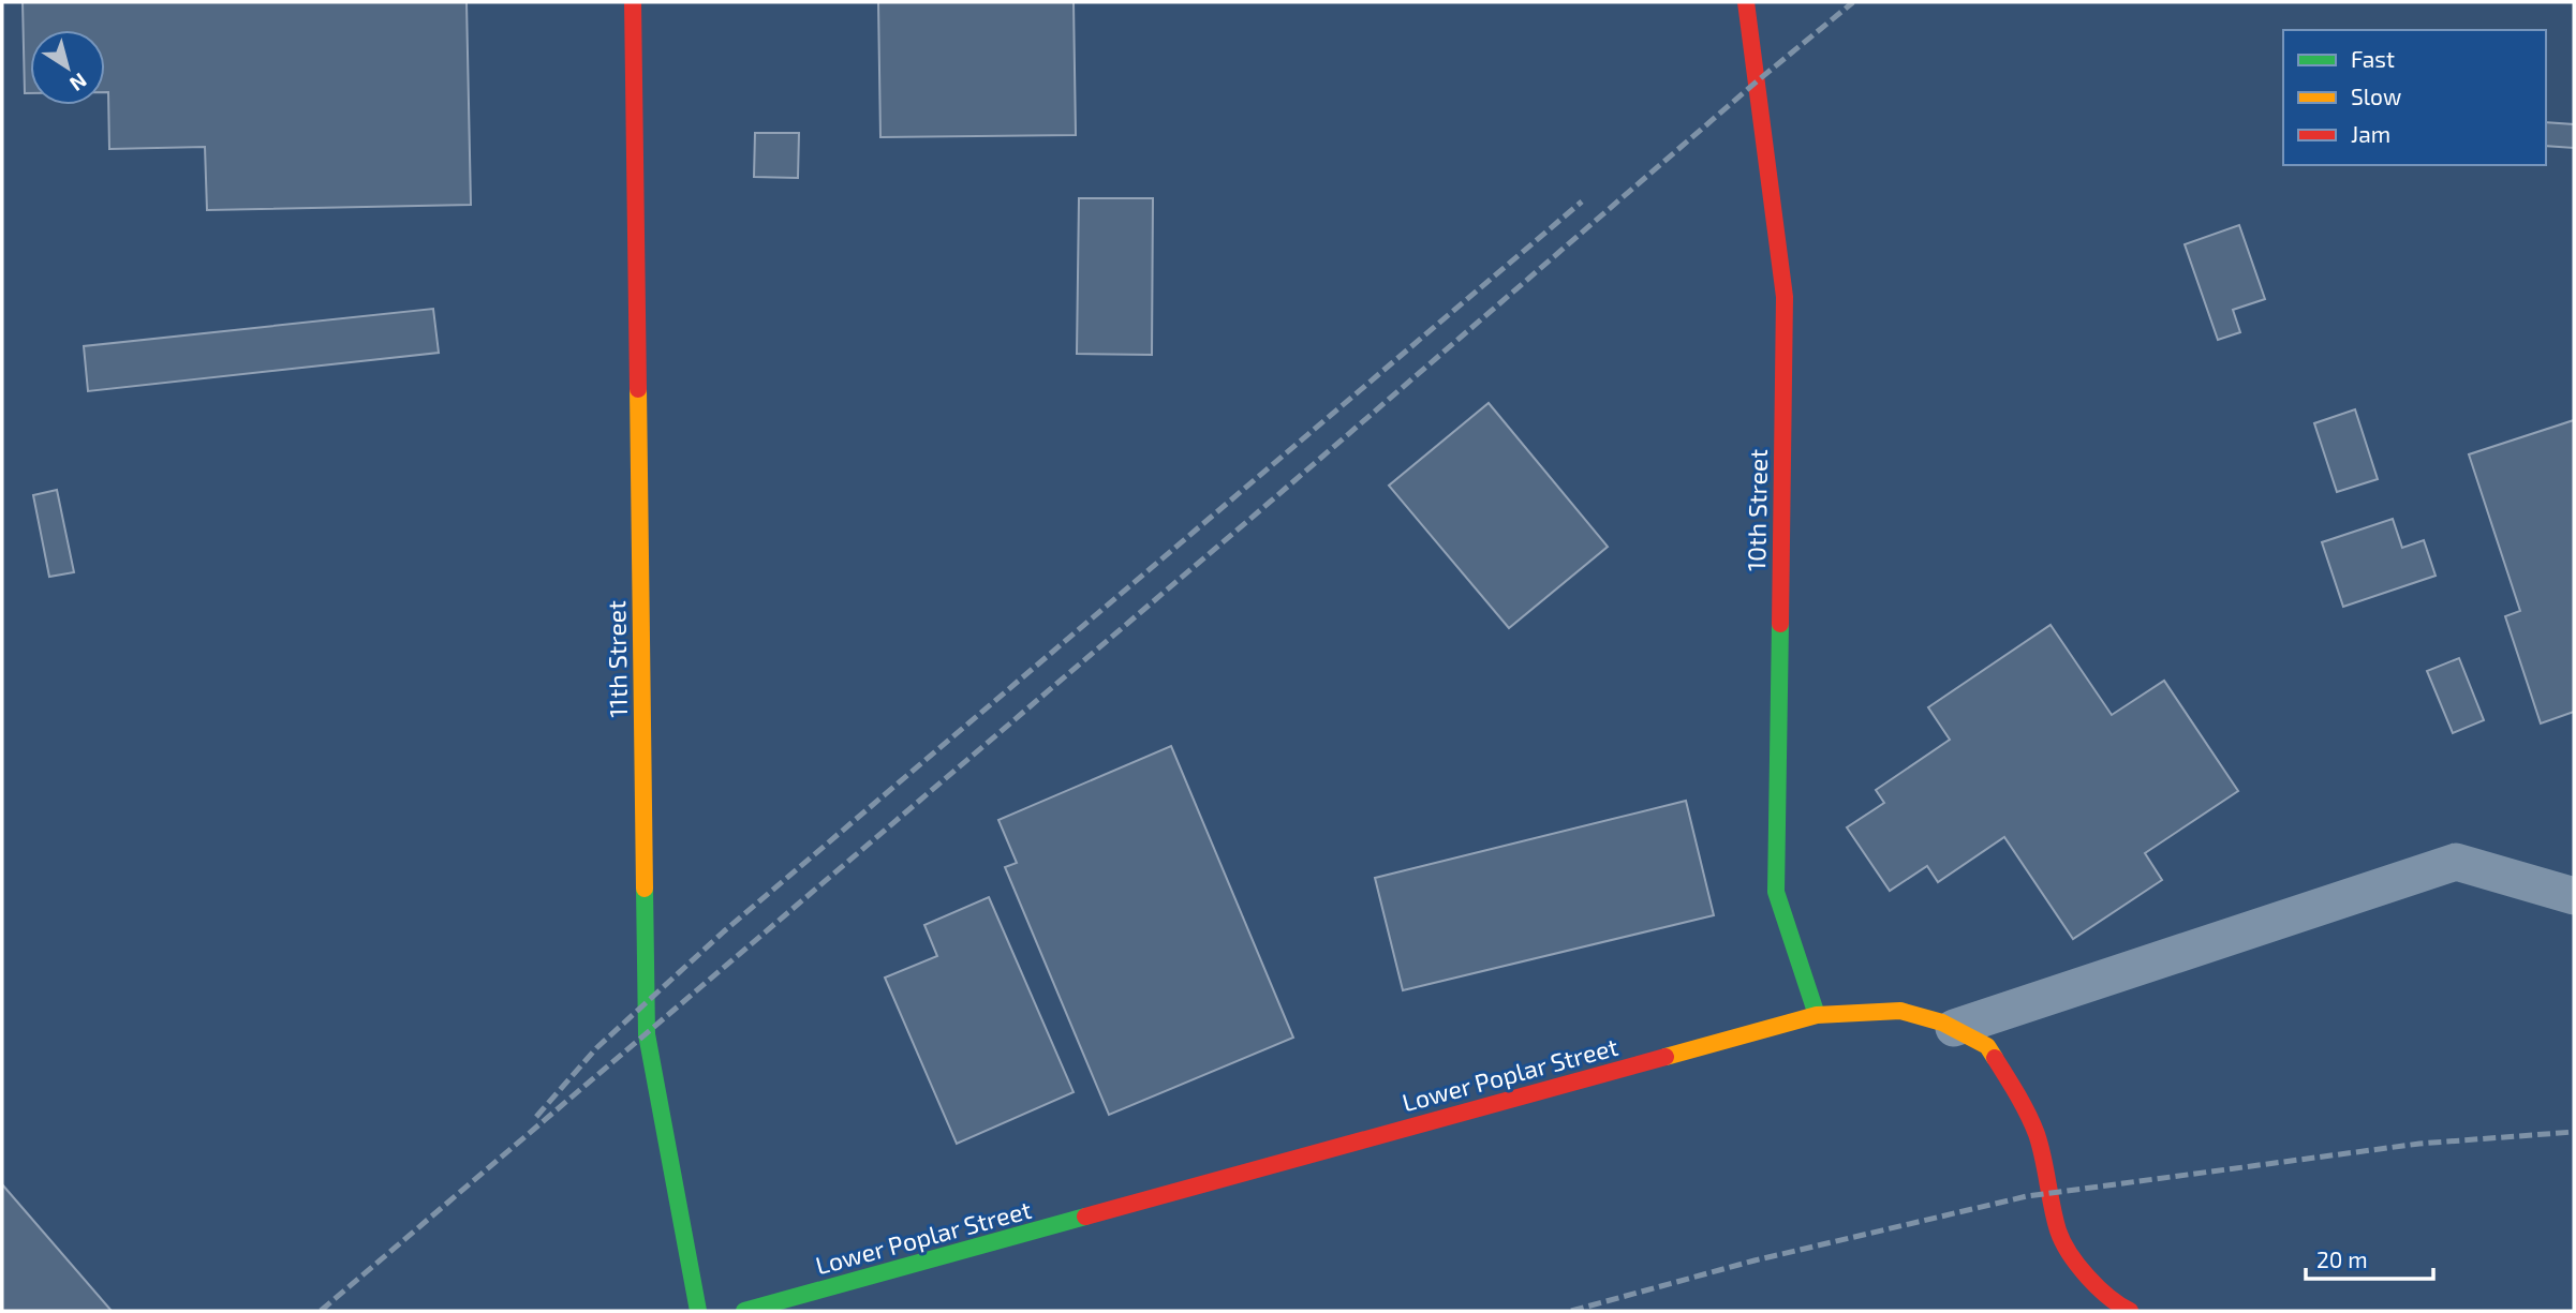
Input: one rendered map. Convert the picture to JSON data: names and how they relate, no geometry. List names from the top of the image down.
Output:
{
  "streets": {
    "street": ["10th Street", "11th Street", "Lower Poplar Street"]
  },
  "crossings": [
    ["10th Street", "Lower Poplar Street"]
  ],
  "legend": ["Fast", "Slow", "Jam"],
  "scale_bar": "20 m",
  "north": "bottom right"
}
